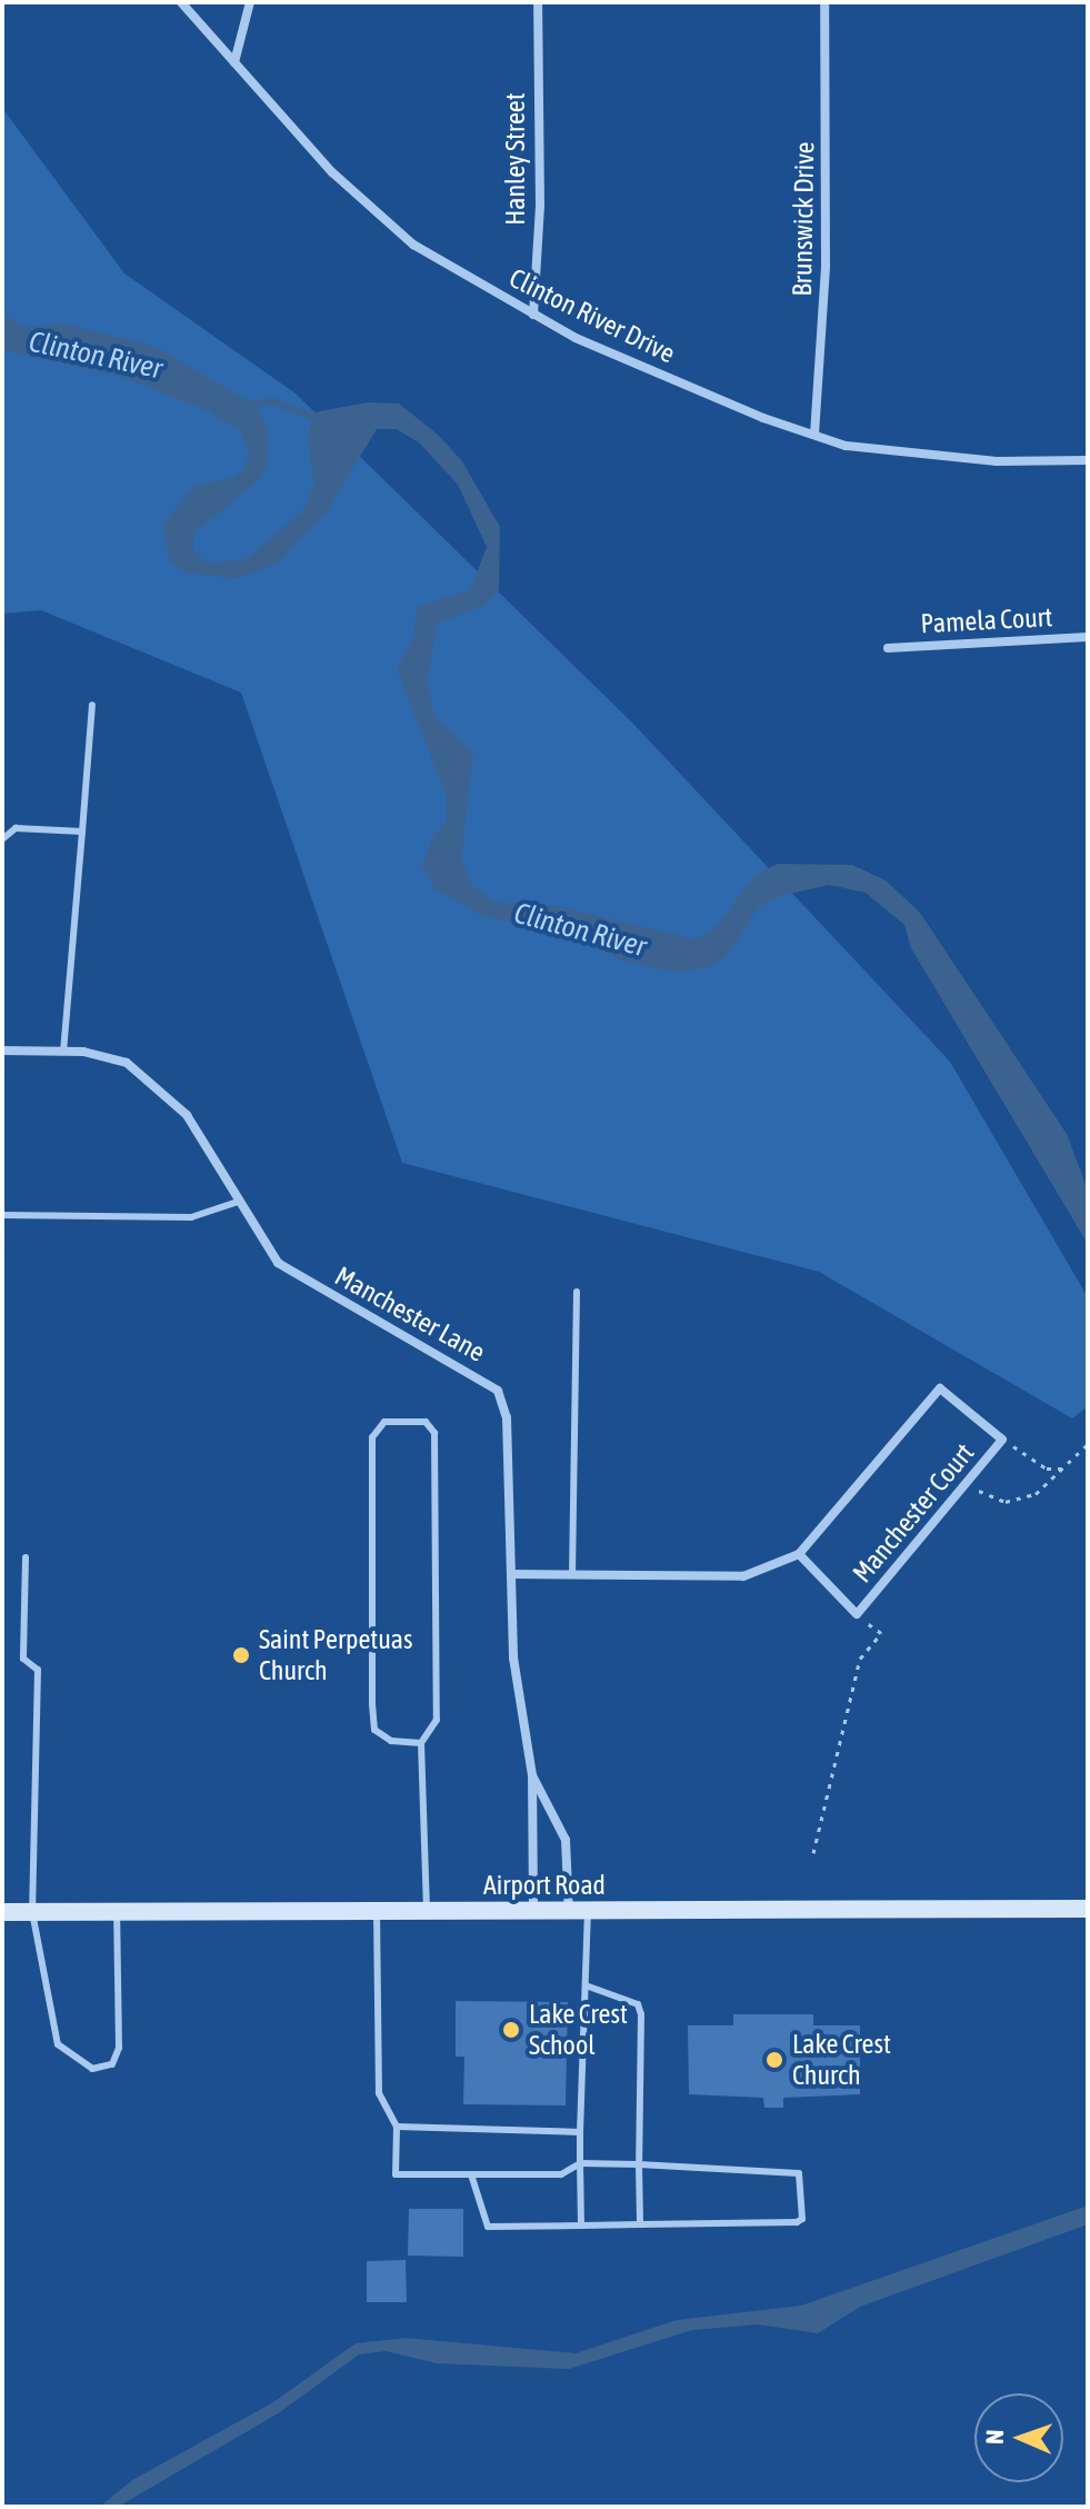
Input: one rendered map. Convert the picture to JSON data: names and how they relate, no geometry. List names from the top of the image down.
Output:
{
  "streets": {
    "street": [
      "Hanley Street",
      "Brunswick Drive",
      "Clinton River Drive",
      "Pamela Court",
      "Manchester Lane",
      "Manchester Court",
      "Airport Road"
    ]
  },
  "crossings": [
    ["Hanley Street", "Clinton River Drive"],
    ["Brunswick Drive", "Clinton River Drive"],
    ["Manchester Lane", "Manchester Court"],
    ["Manchester Lane", "Airport Road"]
  ],
  "water": ["Clinton River"],
  "places": ["Saint Perpetuas Church", "Lake Crest School", "Lake Crest Church"],
  "north": "left"
}
